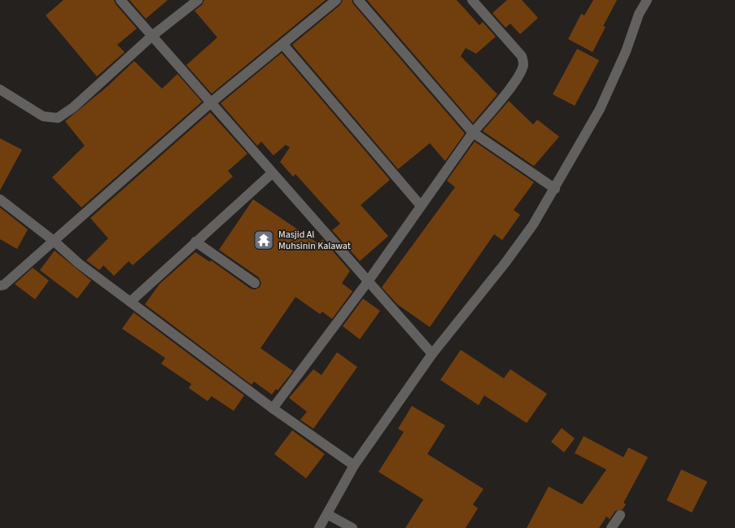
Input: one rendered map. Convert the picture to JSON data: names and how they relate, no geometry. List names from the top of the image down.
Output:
{
  "places": {
    "temple": ["Masjid Al Muhsinin Kalawat"]
  }
}
